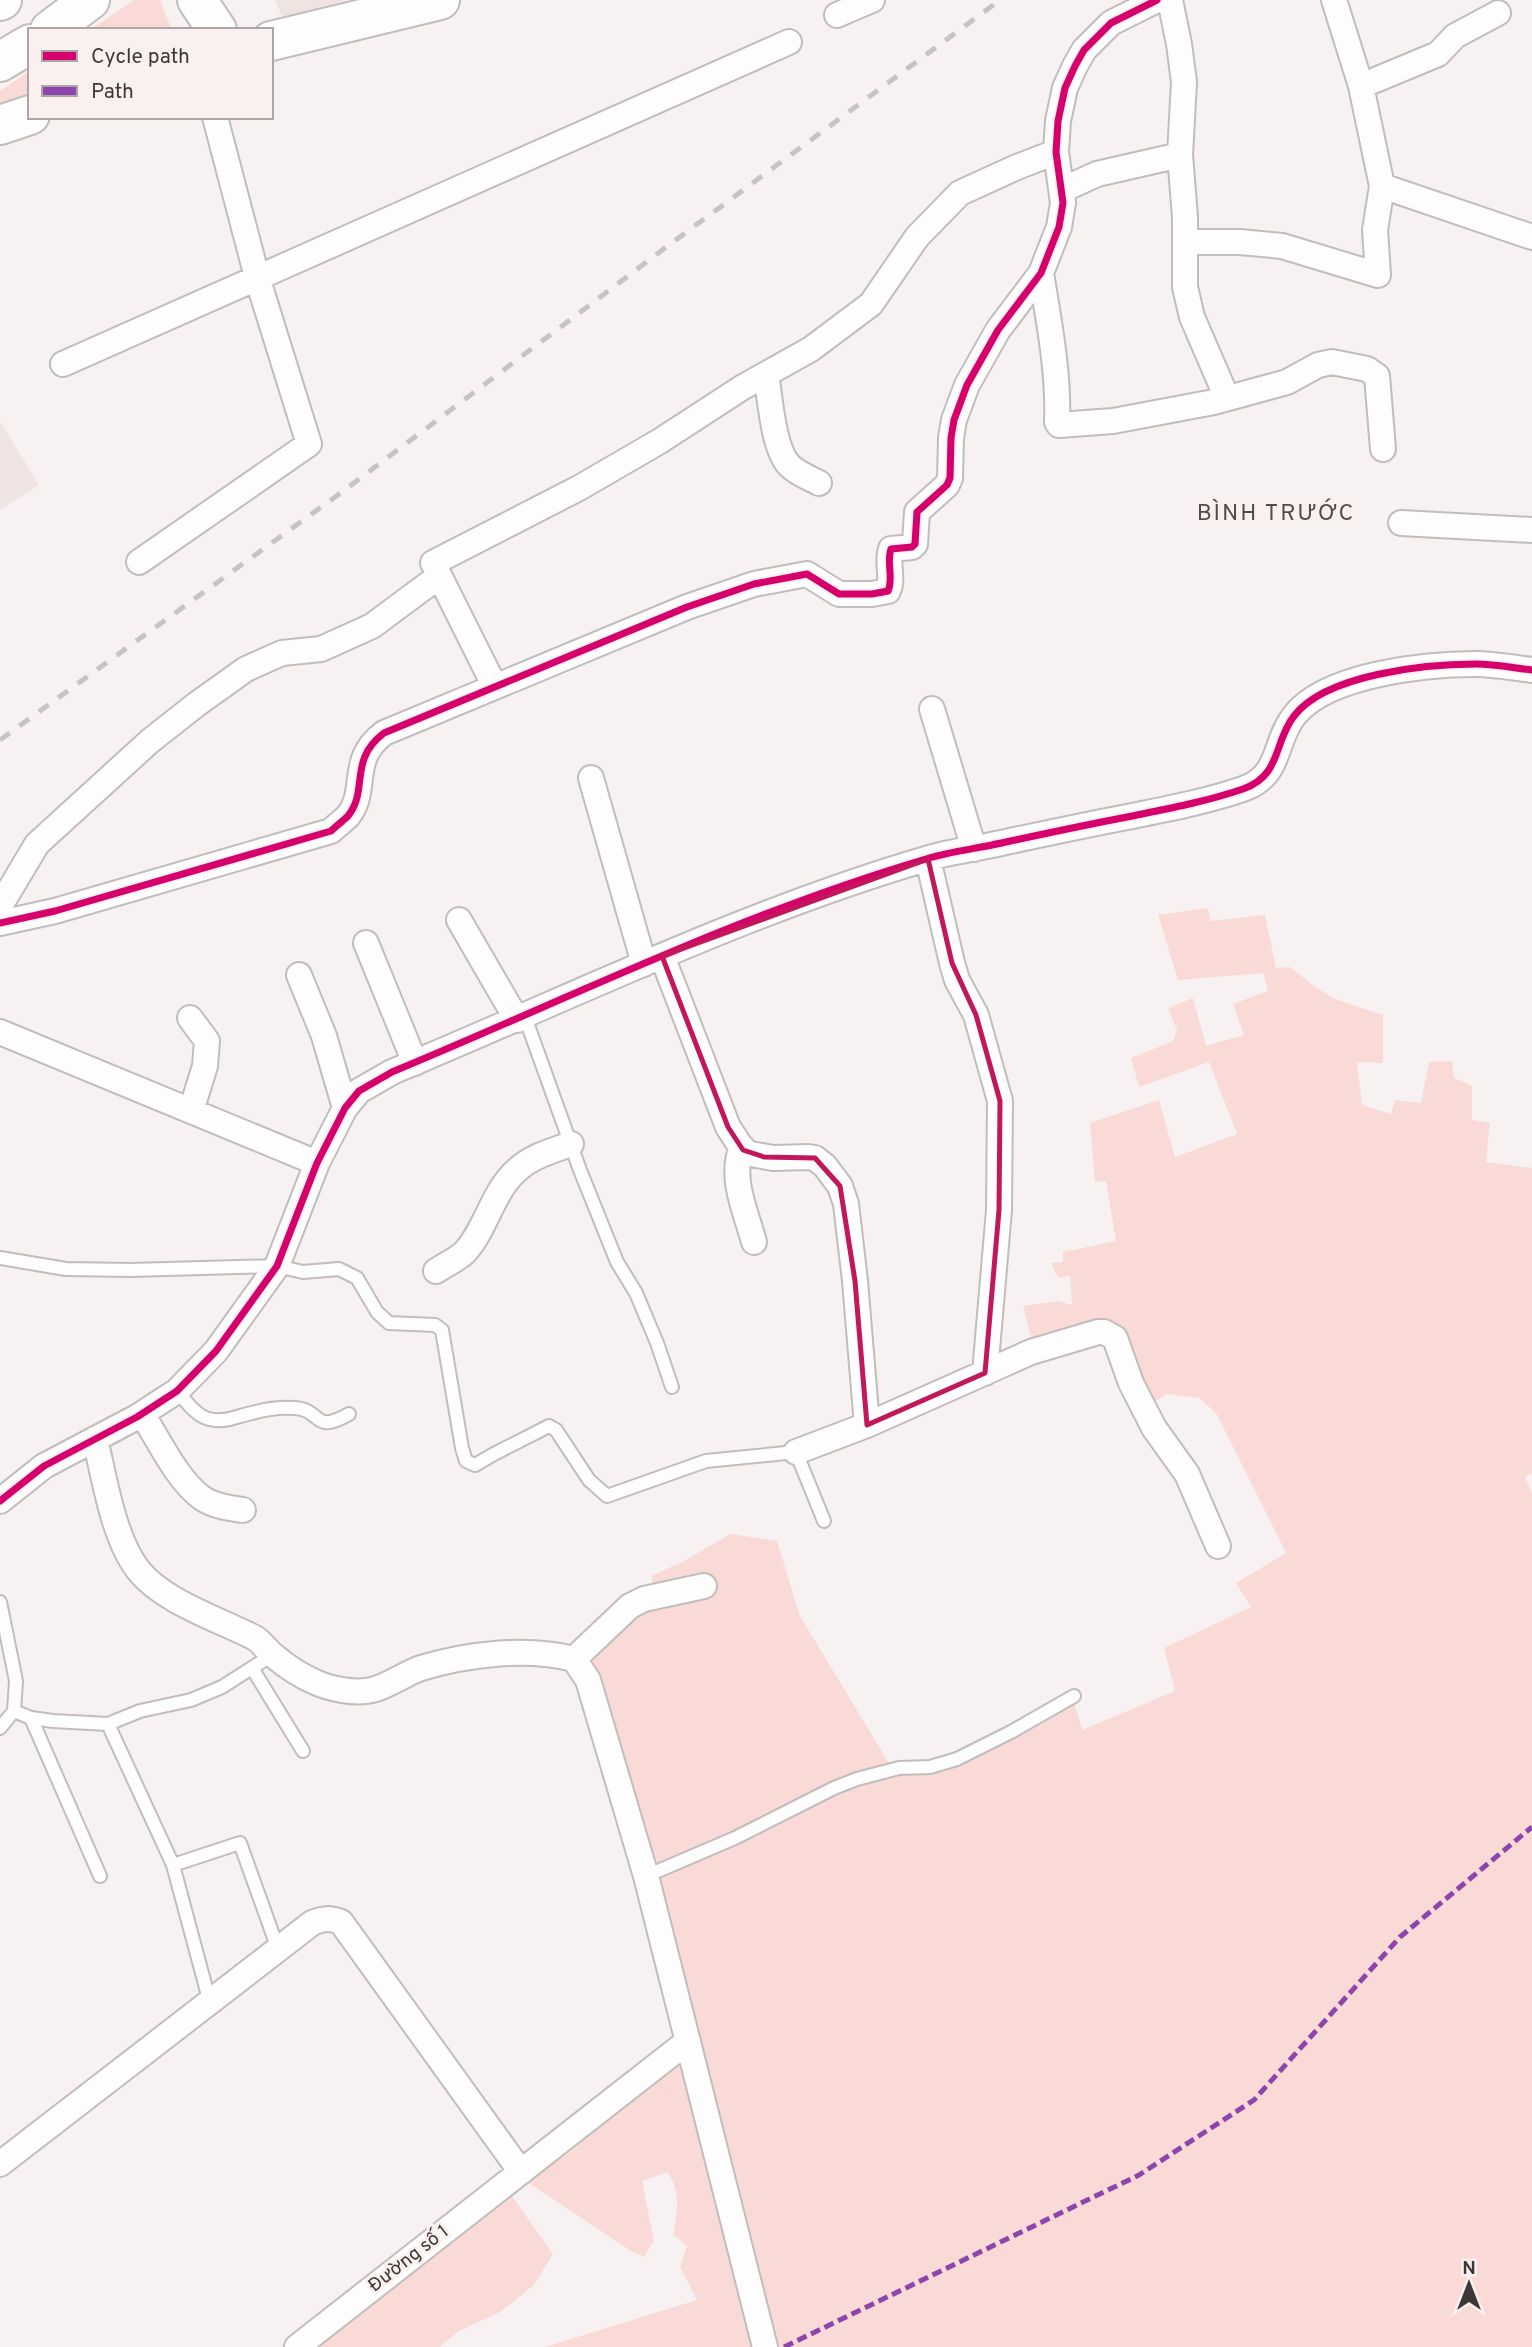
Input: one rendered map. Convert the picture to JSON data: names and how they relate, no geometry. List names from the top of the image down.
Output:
{
  "streets": {
    "street": ["Đường số 1"]
  },
  "districts": ["BÌNH TRƯỚC"],
  "legend": ["Cycle path", "Path"],
  "north": "top"
}
